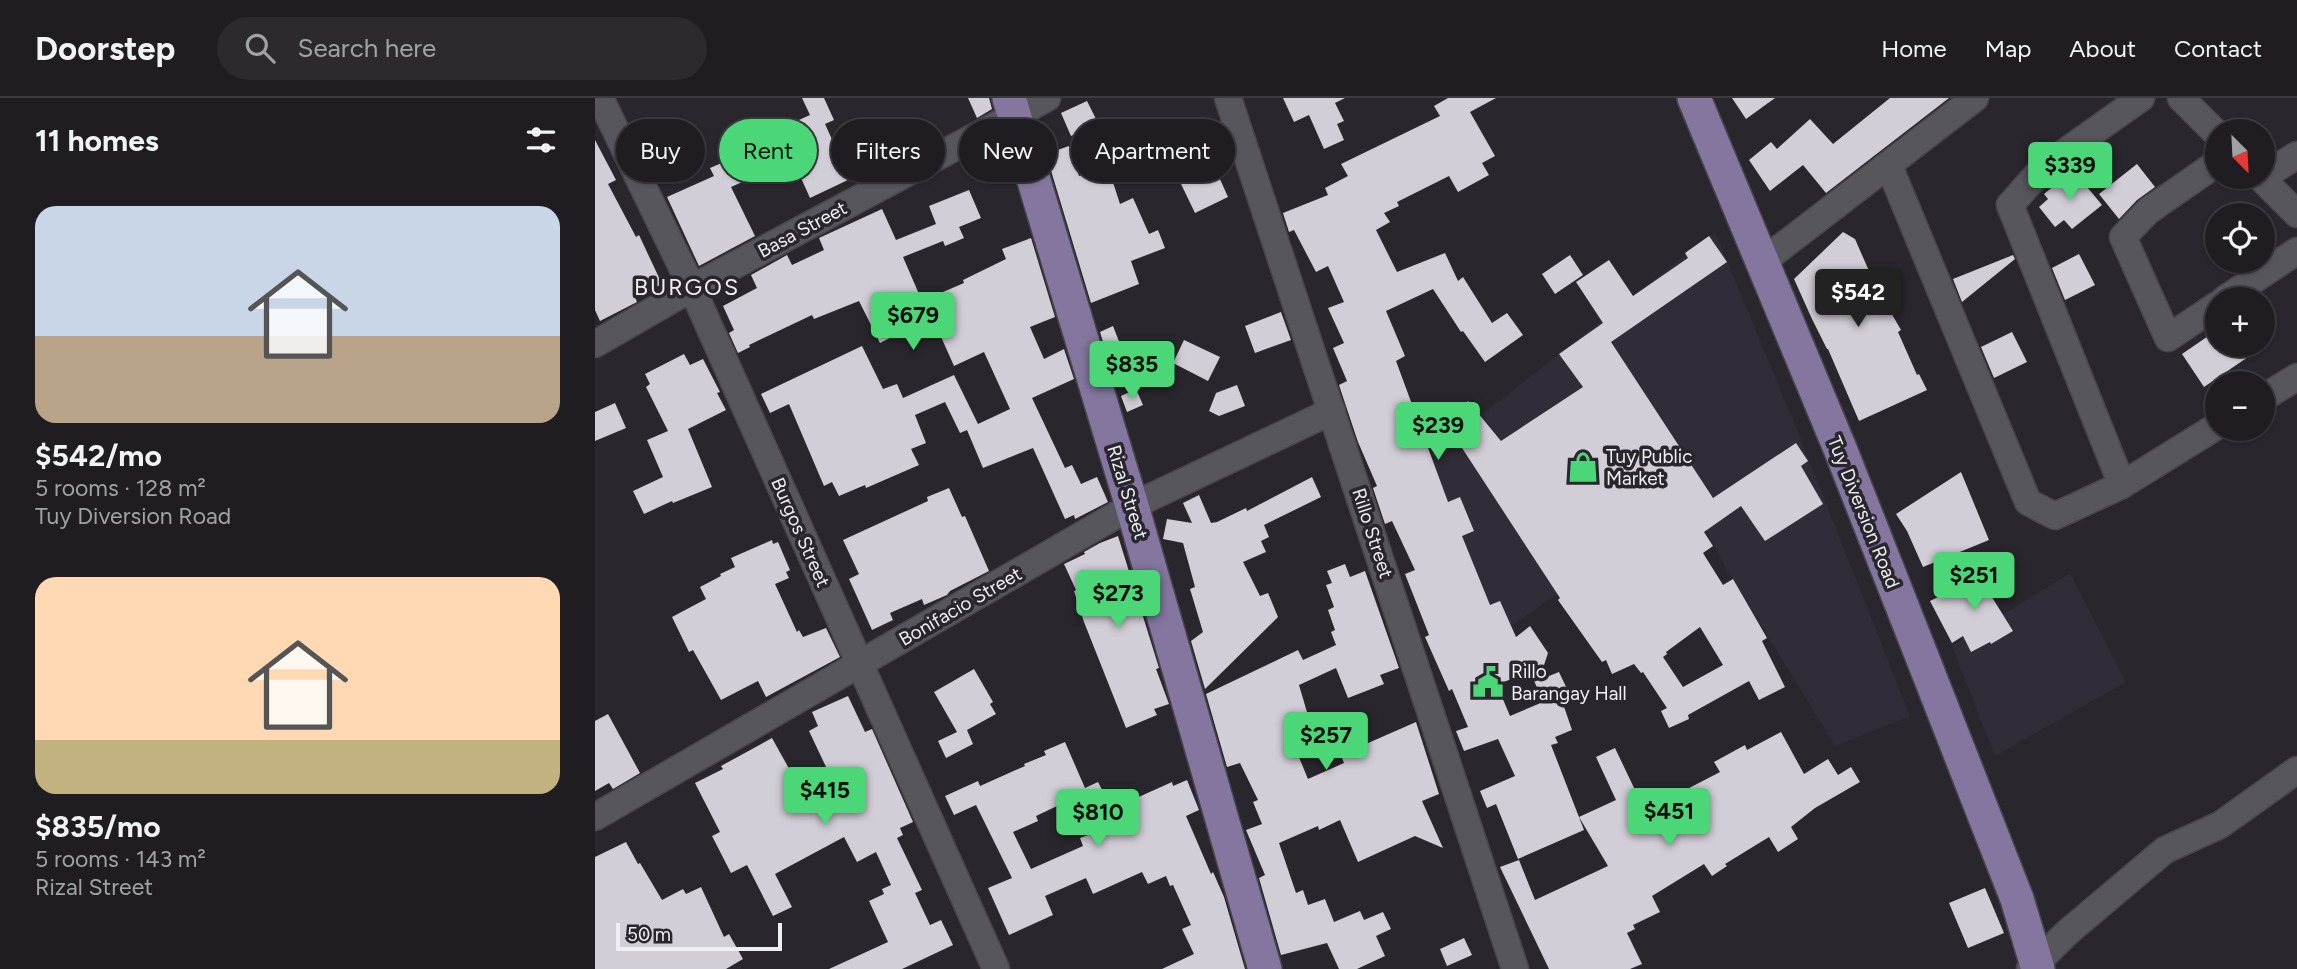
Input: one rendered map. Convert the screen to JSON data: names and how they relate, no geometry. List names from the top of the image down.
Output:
{
  "streets": {
    "main road": ["Rizal Street", "Tuy Diversion Road"],
    "street": [
      "Basa Street",
      "Burgos Street",
      "Rillo Street",
      "Bonifacio Street"
    ]
  },
  "crossings": [
    ["Basa Street", "Rizal Street"],
    ["Basa Street", "Burgos Street"],
    ["Rizal Street", "Bonifacio Street"],
    ["Burgos Street", "Bonifacio Street"],
    ["Rillo Street", "Bonifacio Street"]
  ],
  "districts": ["BURGOS"],
  "places": {
    "shop": ["Tuy Public Market"],
    "public building": ["Rillo Barangay Hall"]
  },
  "scale_bar": "50 m",
  "north": "bottom right",
  "page": {
    "header": "Doorstep",
    "search": "Search here",
    "nav": [
      "Home",
      "Map",
      "About",
      "Contact"
    ],
    "heading": "11 homes",
    "map_buttons": ["+", "−"],
    "chip": [
      "Buy",
      "Rent",
      "Filters",
      "New",
      "Apartment"
    ],
    "price": [
      "$339",
      "$542",
      "$679",
      "$835",
      "$239",
      "$251",
      "$273",
      "$257",
      "$415",
      "$451",
      "$810"
    ],
    "list": [
      {
        "name": "$542/mo",
        "note": "5 rooms · 128 m² · Tuy Diversion Road"
      },
      {
        "name": "$835/mo",
        "note": "5 rooms · 143 m² · Rizal Street"
      }
    ],
    "scale": "50 m"
  }
}
